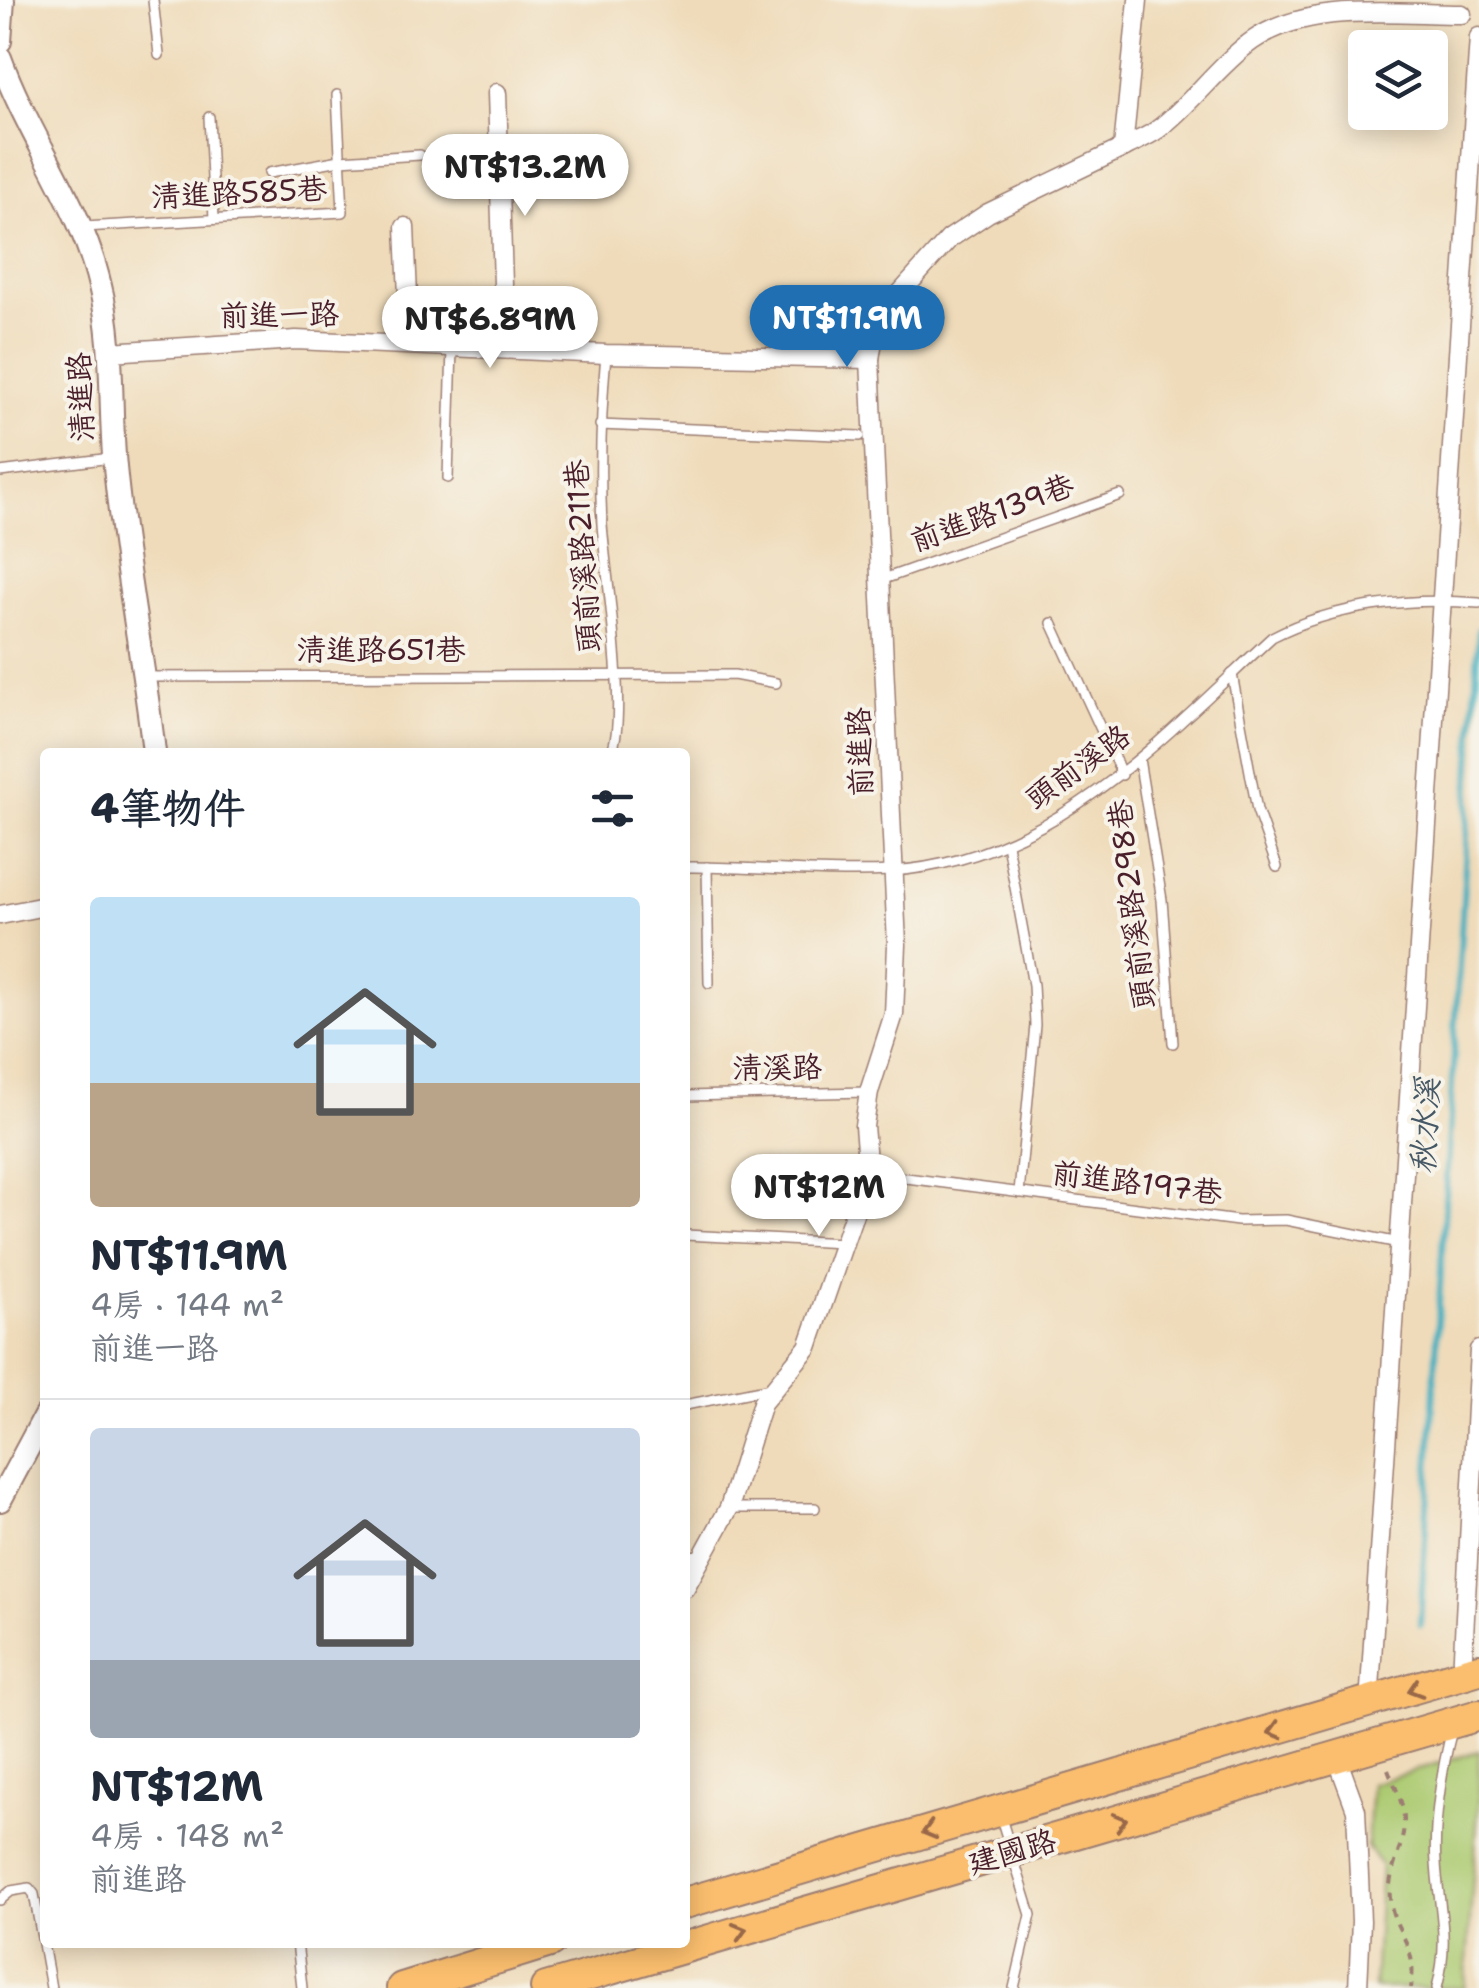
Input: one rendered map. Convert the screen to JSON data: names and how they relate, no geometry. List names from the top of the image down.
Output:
{
  "streets": {
    "main road": ["建國路"],
    "street": ["前進一路", "清進路", "前進路"],
    "lane": [
      "清進路585巷",
      "前進路139巷",
      "頭前溪路211巷",
      "清進路651巷",
      "頭前溪路",
      "頭前溪路298巷",
      "清溪路",
      "前進路197巷"
    ]
  },
  "crossings": [
    ["清進路585巷", "清進路"],
    ["前進一路", "清進路"],
    ["前進一路", "頭前溪路211巷"],
    ["前進一路", "前進路"],
    ["清進路", "清進路651巷"],
    ["前進路139巷", "前進路"],
    ["頭前溪路211巷", "清進路651巷"],
    ["前進路", "頭前溪路"],
    ["前進路", "清溪路"],
    ["前進路", "前進路197巷"],
    ["頭前溪路", "頭前溪路298巷"]
  ],
  "water": ["秋水溪"],
  "page": {
    "price": [
      "NT$13.2M",
      "NT$11.9M",
      "NT$6.89M",
      "NT$12M"
    ],
    "heading": "4筆物件",
    "list": [
      {
        "name": "NT$11.9M",
        "note": "4房 · 144 m² · 前進一路"
      },
      {
        "name": "NT$12M",
        "note": "4房 · 148 m² · 前進路"
      }
    ]
  }
}
